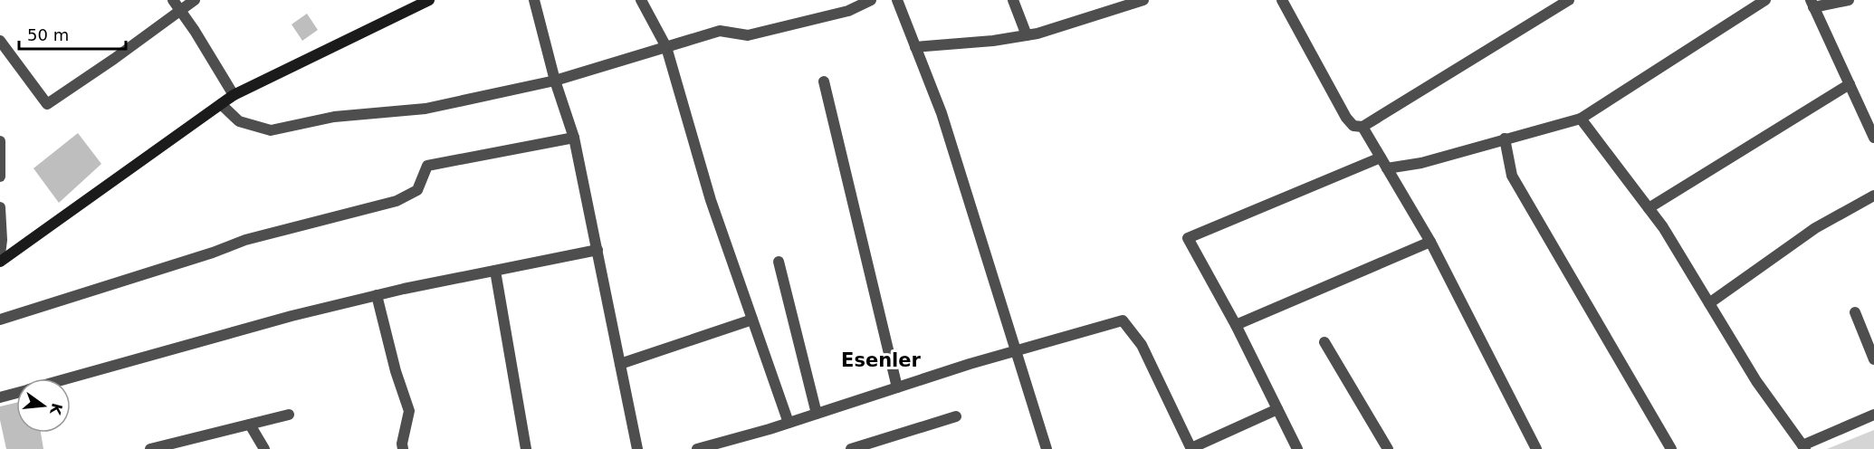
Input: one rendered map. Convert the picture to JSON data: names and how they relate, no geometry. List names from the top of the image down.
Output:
{
  "districts": ["Esenler"],
  "scale_bar": "50 m",
  "north": "right"
}
